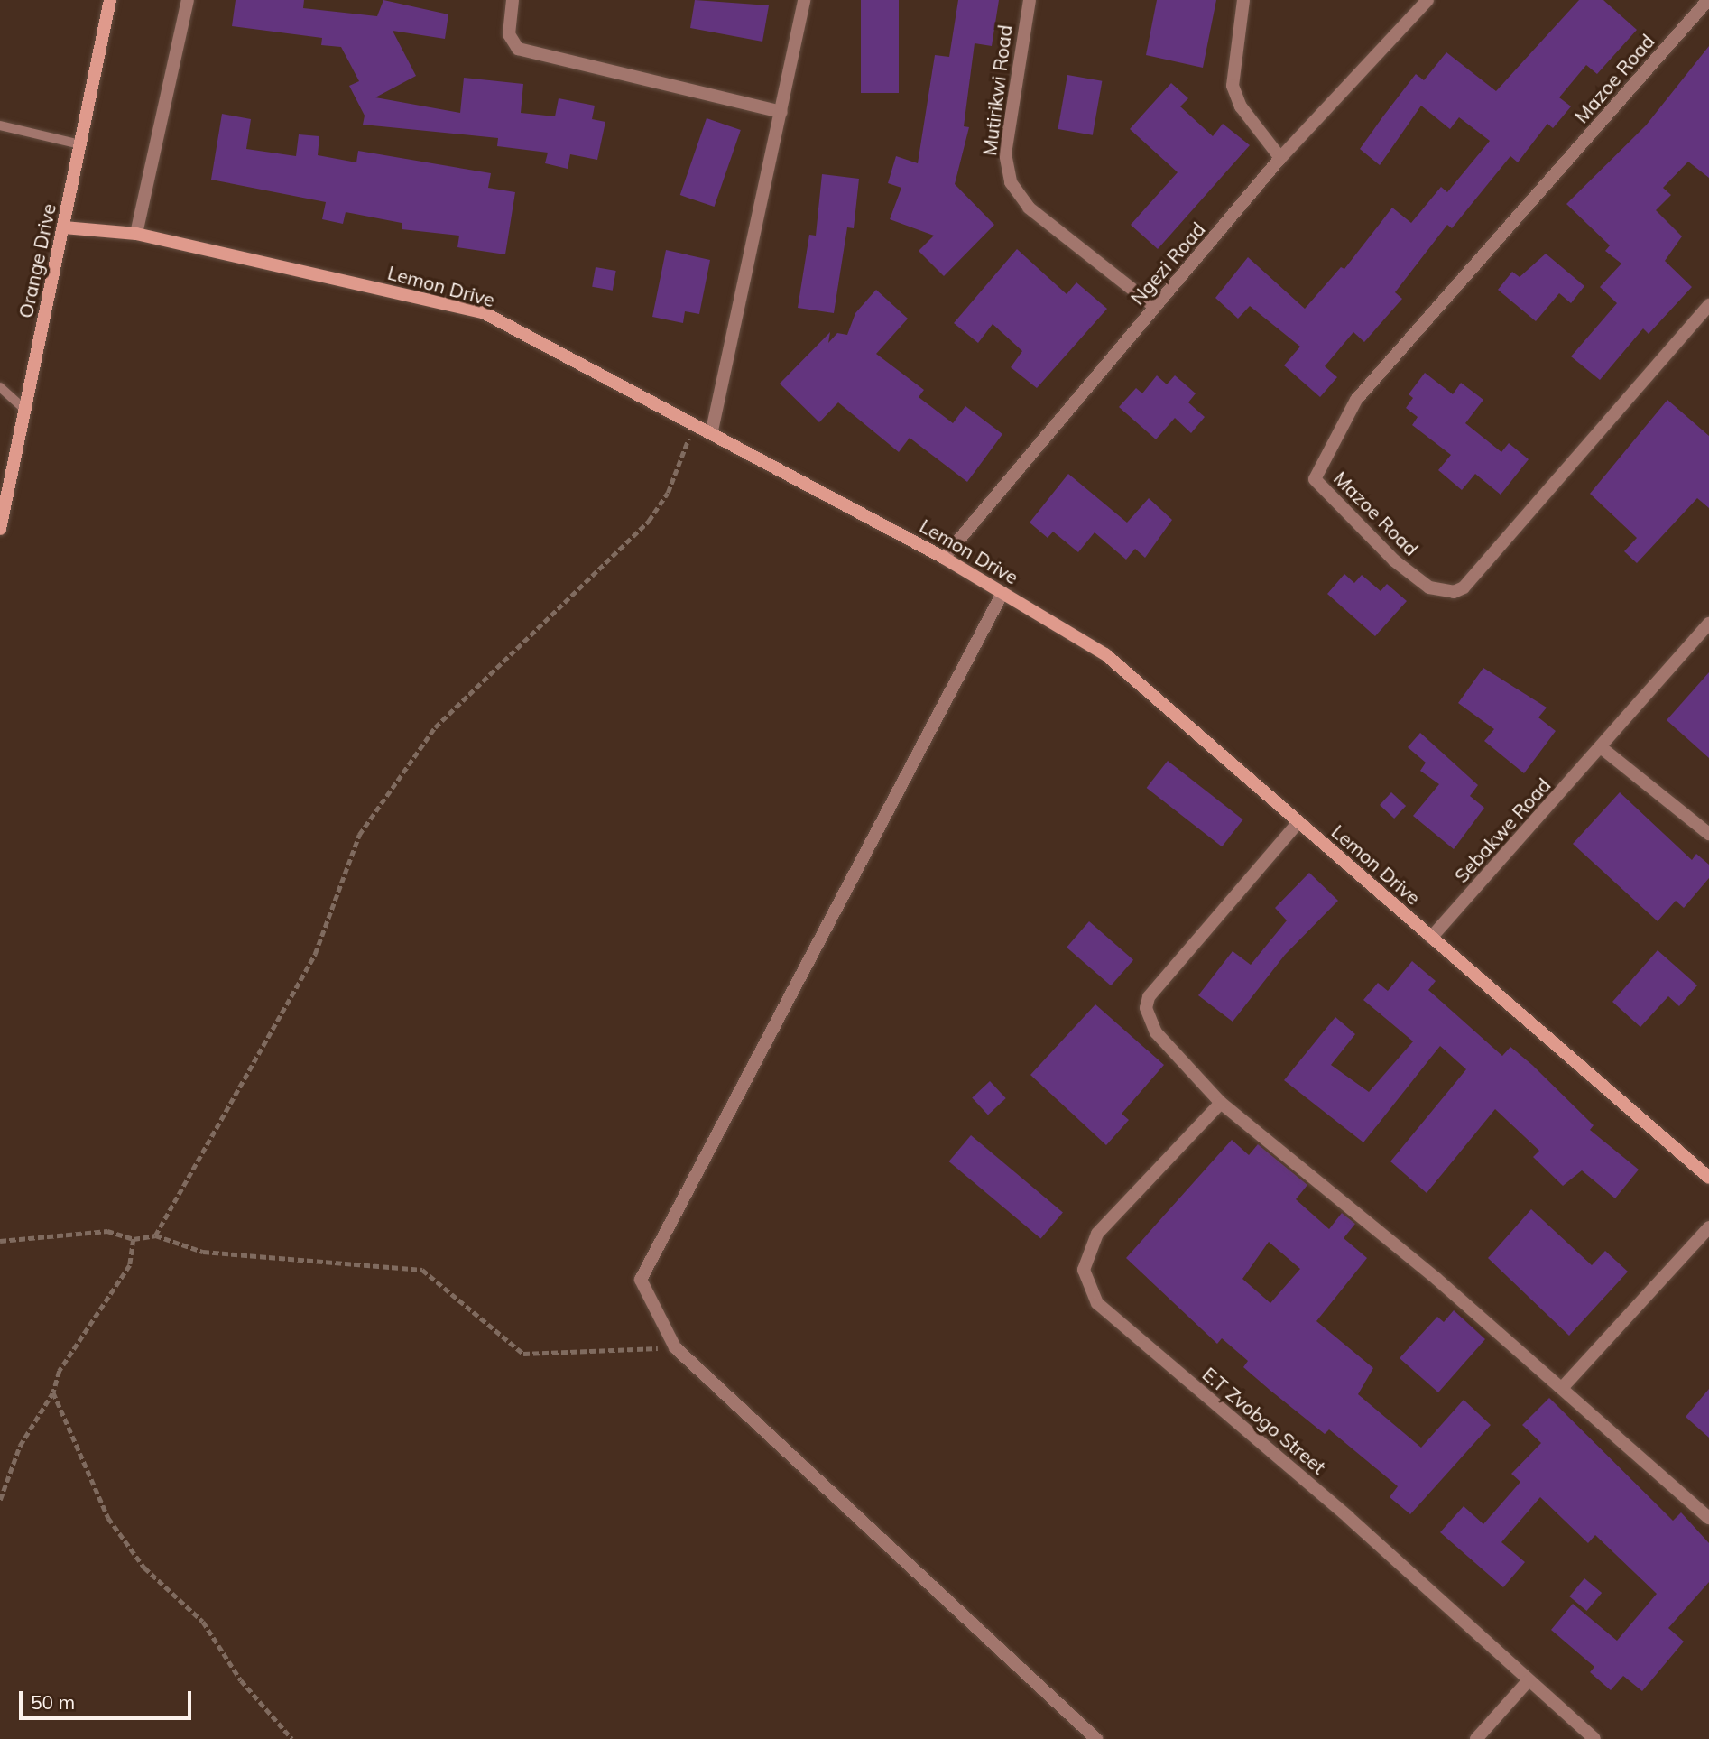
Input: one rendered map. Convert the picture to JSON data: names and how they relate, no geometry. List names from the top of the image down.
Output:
{
  "streets": {
    "street": [
      "Mazoe Road",
      "Mutirikwi Road",
      "Orange Drive",
      "Ngezi Road",
      "Lemon Drive",
      "Sebakwe Road",
      "E.T Zvobgo Street"
    ]
  },
  "crossings": [
    ["Mutirikwi Road", "Ngezi Road"],
    ["Orange Drive", "Lemon Drive"],
    ["Ngezi Road", "Lemon Drive"],
    ["Lemon Drive", "Sebakwe Road"]
  ],
  "scale_bar": "50 m"
}
